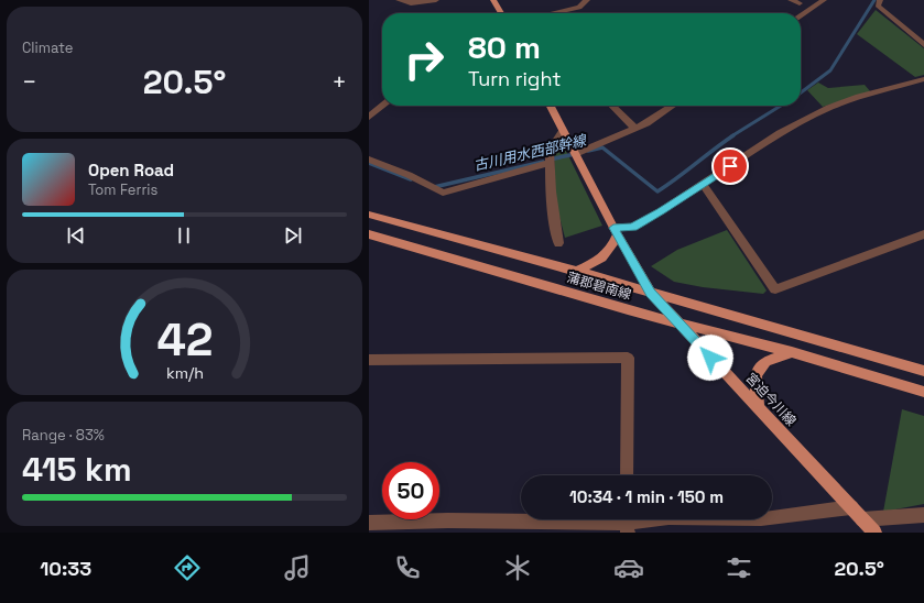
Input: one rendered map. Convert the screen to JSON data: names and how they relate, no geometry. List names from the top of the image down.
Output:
{
  "streets": {
    "main road": ["蒲郡碧南線", "宮迫今川線"]
  },
  "crossings": [
    ["蒲郡碧南線", "宮迫今川線"]
  ],
  "water": ["古川用水西部幹線"],
  "page": {
    "tile": [
      "Climate",
      ["Range · 83%", "415 km"]
    ],
    "turn": ["80 m", "Turn right"],
    "heat": ["−", "20.5°", "+"],
    "song": ["Open Road", "Tom Ferris"],
    "limit": "50",
    "trip": "10:34 · 1 min · 150 m",
    "tabs": ["10:33", "20.5°"],
    "gauge": ["42", "km/h"]
  }
}
